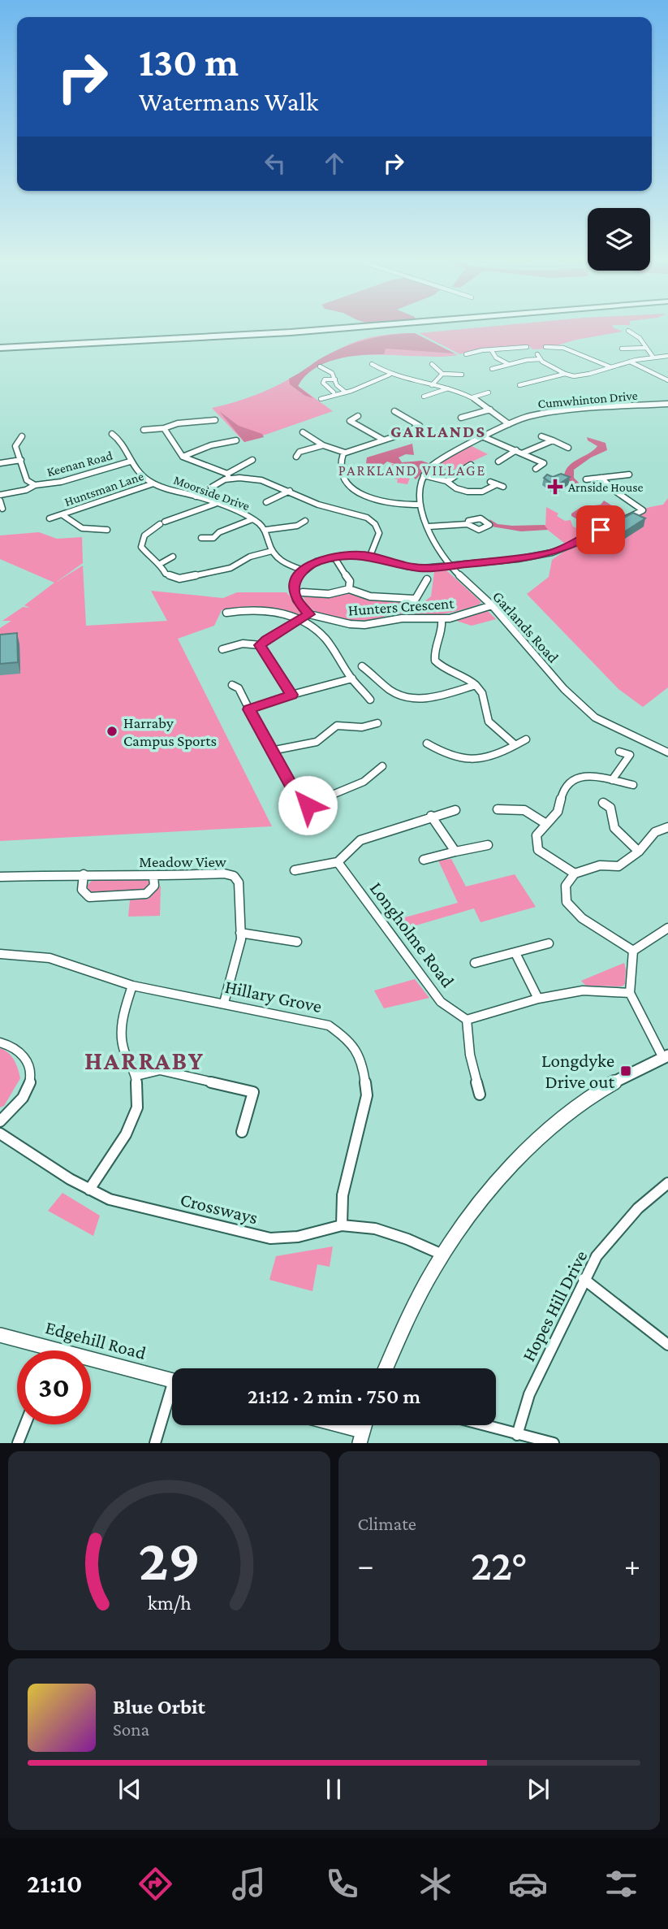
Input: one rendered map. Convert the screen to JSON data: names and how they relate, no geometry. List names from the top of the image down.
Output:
{
  "streets": {
    "street": [
      "Cumwhinton Drive",
      "Keenan Road",
      "Huntsman Lane",
      "Moorside Drive",
      "Hunters Crescent",
      "Garlands Road",
      "Meadow View",
      "Longholme Road",
      "Hillary Grove",
      "Crossways",
      "Hopes Hill Drive",
      "Edgehill Road"
    ]
  },
  "crossings": [
    ["Keenan Road", "Moorside Drive"],
    ["Huntsman Lane", "Moorside Drive"],
    ["Hunters Crescent", "Garlands Road"],
    ["Meadow View", "Hillary Grove"],
    ["Hillary Grove", "Crossways"]
  ],
  "districts": ["GARLANDS", "PARKLAND VILLAGE", "HARRABY"],
  "places": {
    "health": ["Arnside House"],
    "other": ["Harraby Campus Sports"],
    "transit": ["Longdyke Drive out"]
  },
  "page": {
    "turn": ["130 m", "Watermans Walk"],
    "limit": "30",
    "trip": "21:12 · 2 min · 750 m",
    "tile": "Climate",
    "heat": ["−", "22°", "+"],
    "song": ["Blue Orbit", "Sona"],
    "tabs": "21:10",
    "gauge": ["29", "km/h"]
  }
}
